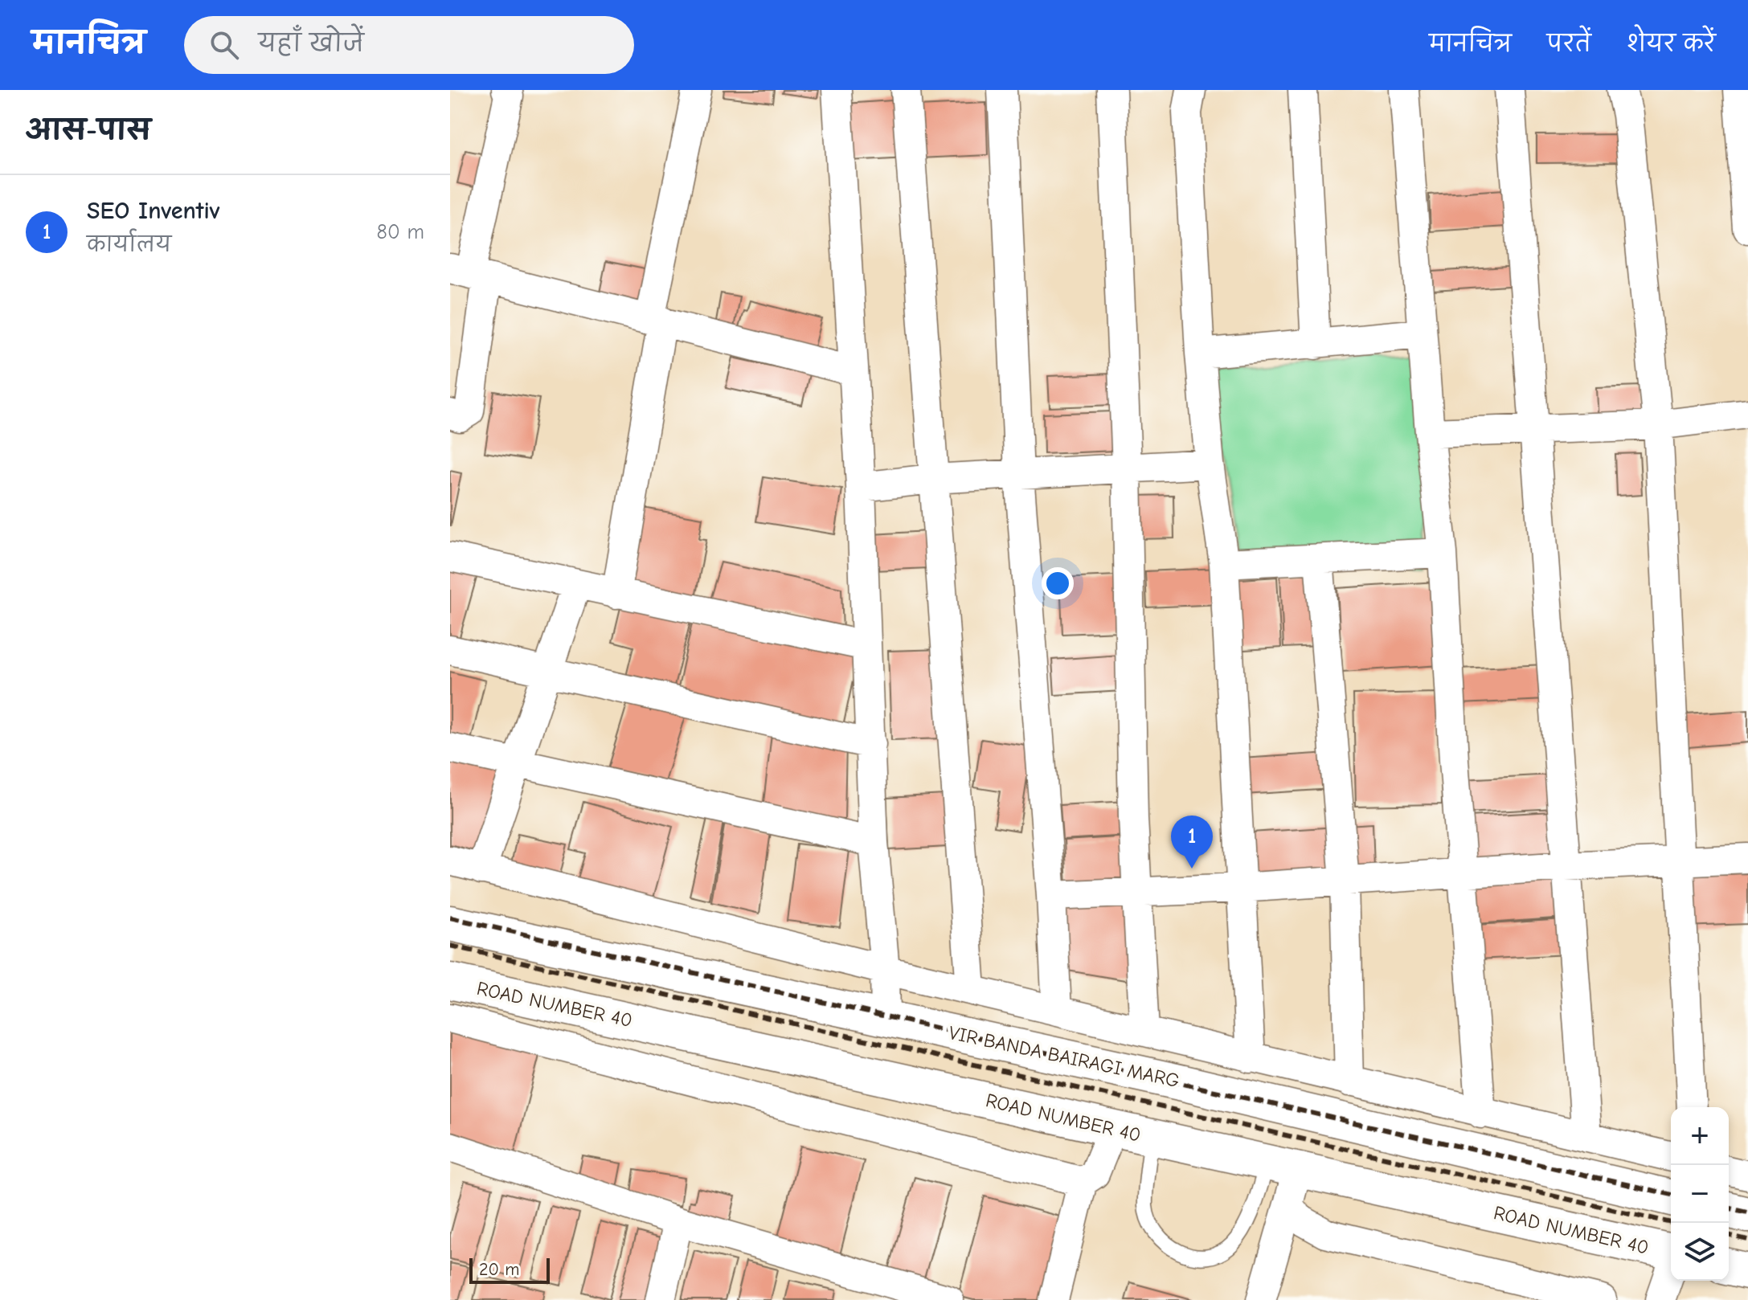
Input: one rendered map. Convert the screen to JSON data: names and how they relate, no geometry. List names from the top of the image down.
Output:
{
  "streets": {
    "main road": ["ROAD NUMBER 40", "VIR BANDA BAIRAGI MARG"]
  },
  "scale_bar": "20 m",
  "page": {
    "header": "मानचित्र",
    "search": "यहाँ खोजें",
    "nav": ["मानचित्र", "परतें", "शेयर करें"],
    "heading": "आस-पास",
    "list": [
      {
        "mark": "1",
        "name": "SEO Inventiv",
        "note": "कार्यालय",
        "value": "80 m"
      }
    ],
    "pins": "1",
    "map_buttons": ["+", "−"],
    "scale": "20 m"
  }
}
